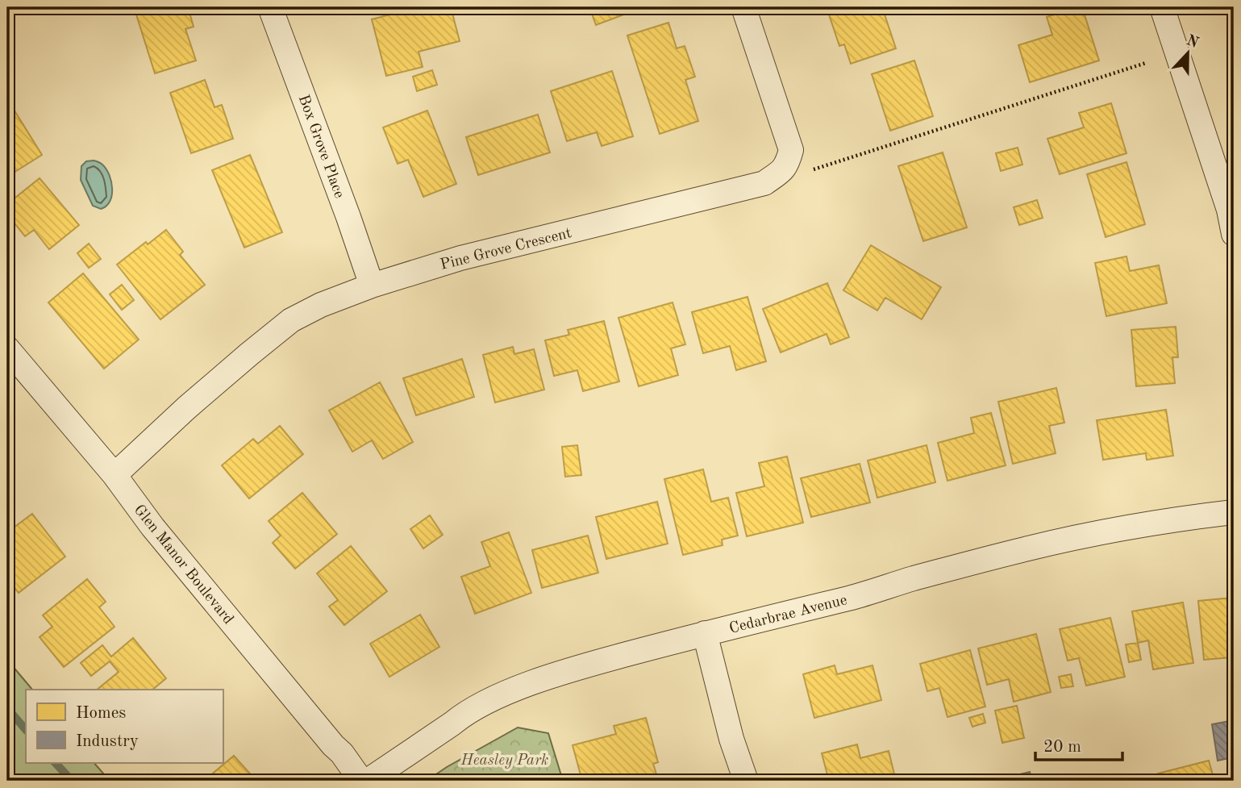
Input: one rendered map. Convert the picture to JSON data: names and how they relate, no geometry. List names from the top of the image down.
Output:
{
  "streets": {
    "street": [
      "Box Grove Place",
      "Pine Grove Crescent",
      "Glen Manor Boulevard",
      "Cedarbrae Avenue"
    ]
  },
  "crossings": [
    ["Box Grove Place", "Pine Grove Crescent"],
    ["Pine Grove Crescent", "Glen Manor Boulevard"]
  ],
  "parks": ["Heasley Park"],
  "legend": ["Homes", "Industry"],
  "scale_bar": "20 m",
  "north": "top"
}
